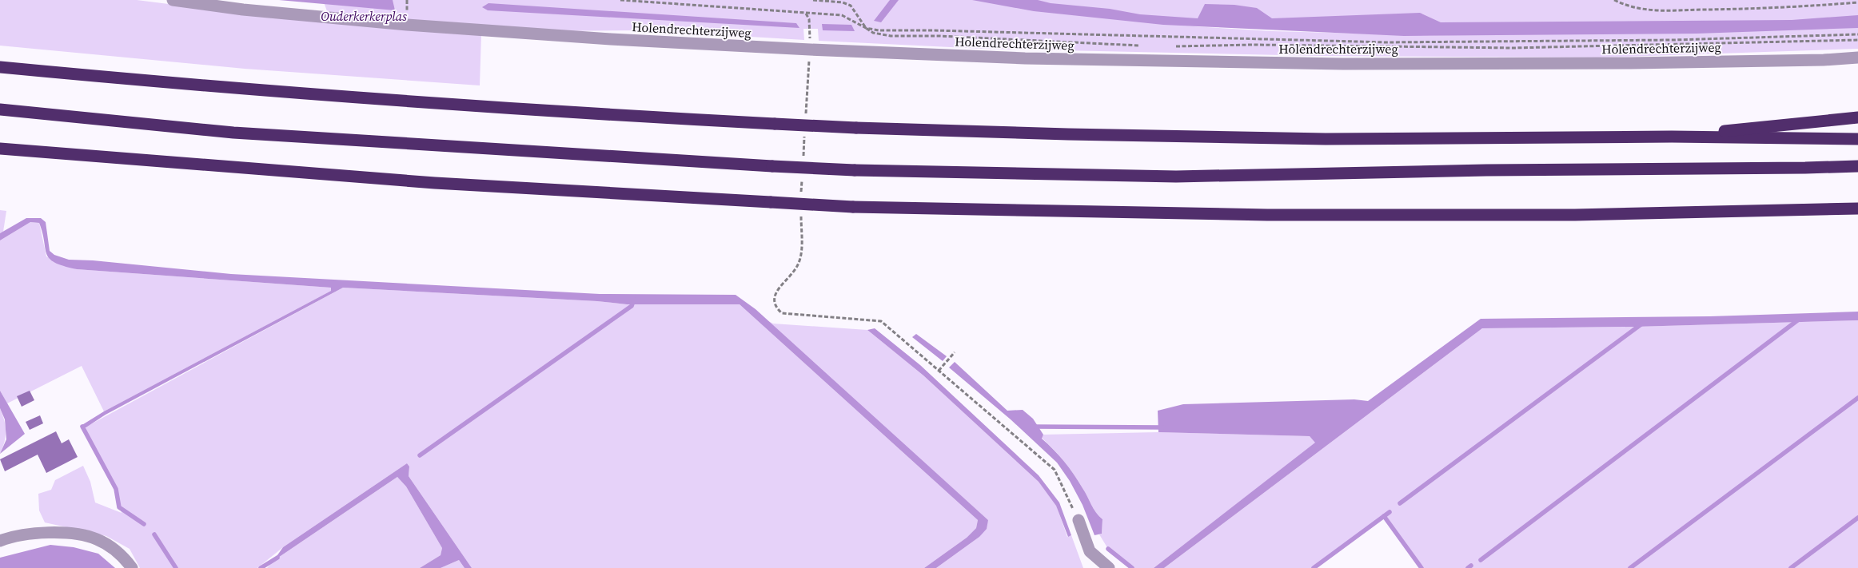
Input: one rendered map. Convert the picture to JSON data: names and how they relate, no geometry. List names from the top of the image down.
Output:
{
  "streets": {
    "street": ["Holendrechterzijweg"]
  },
  "parks": ["Ouderkerkerplas"]
}
